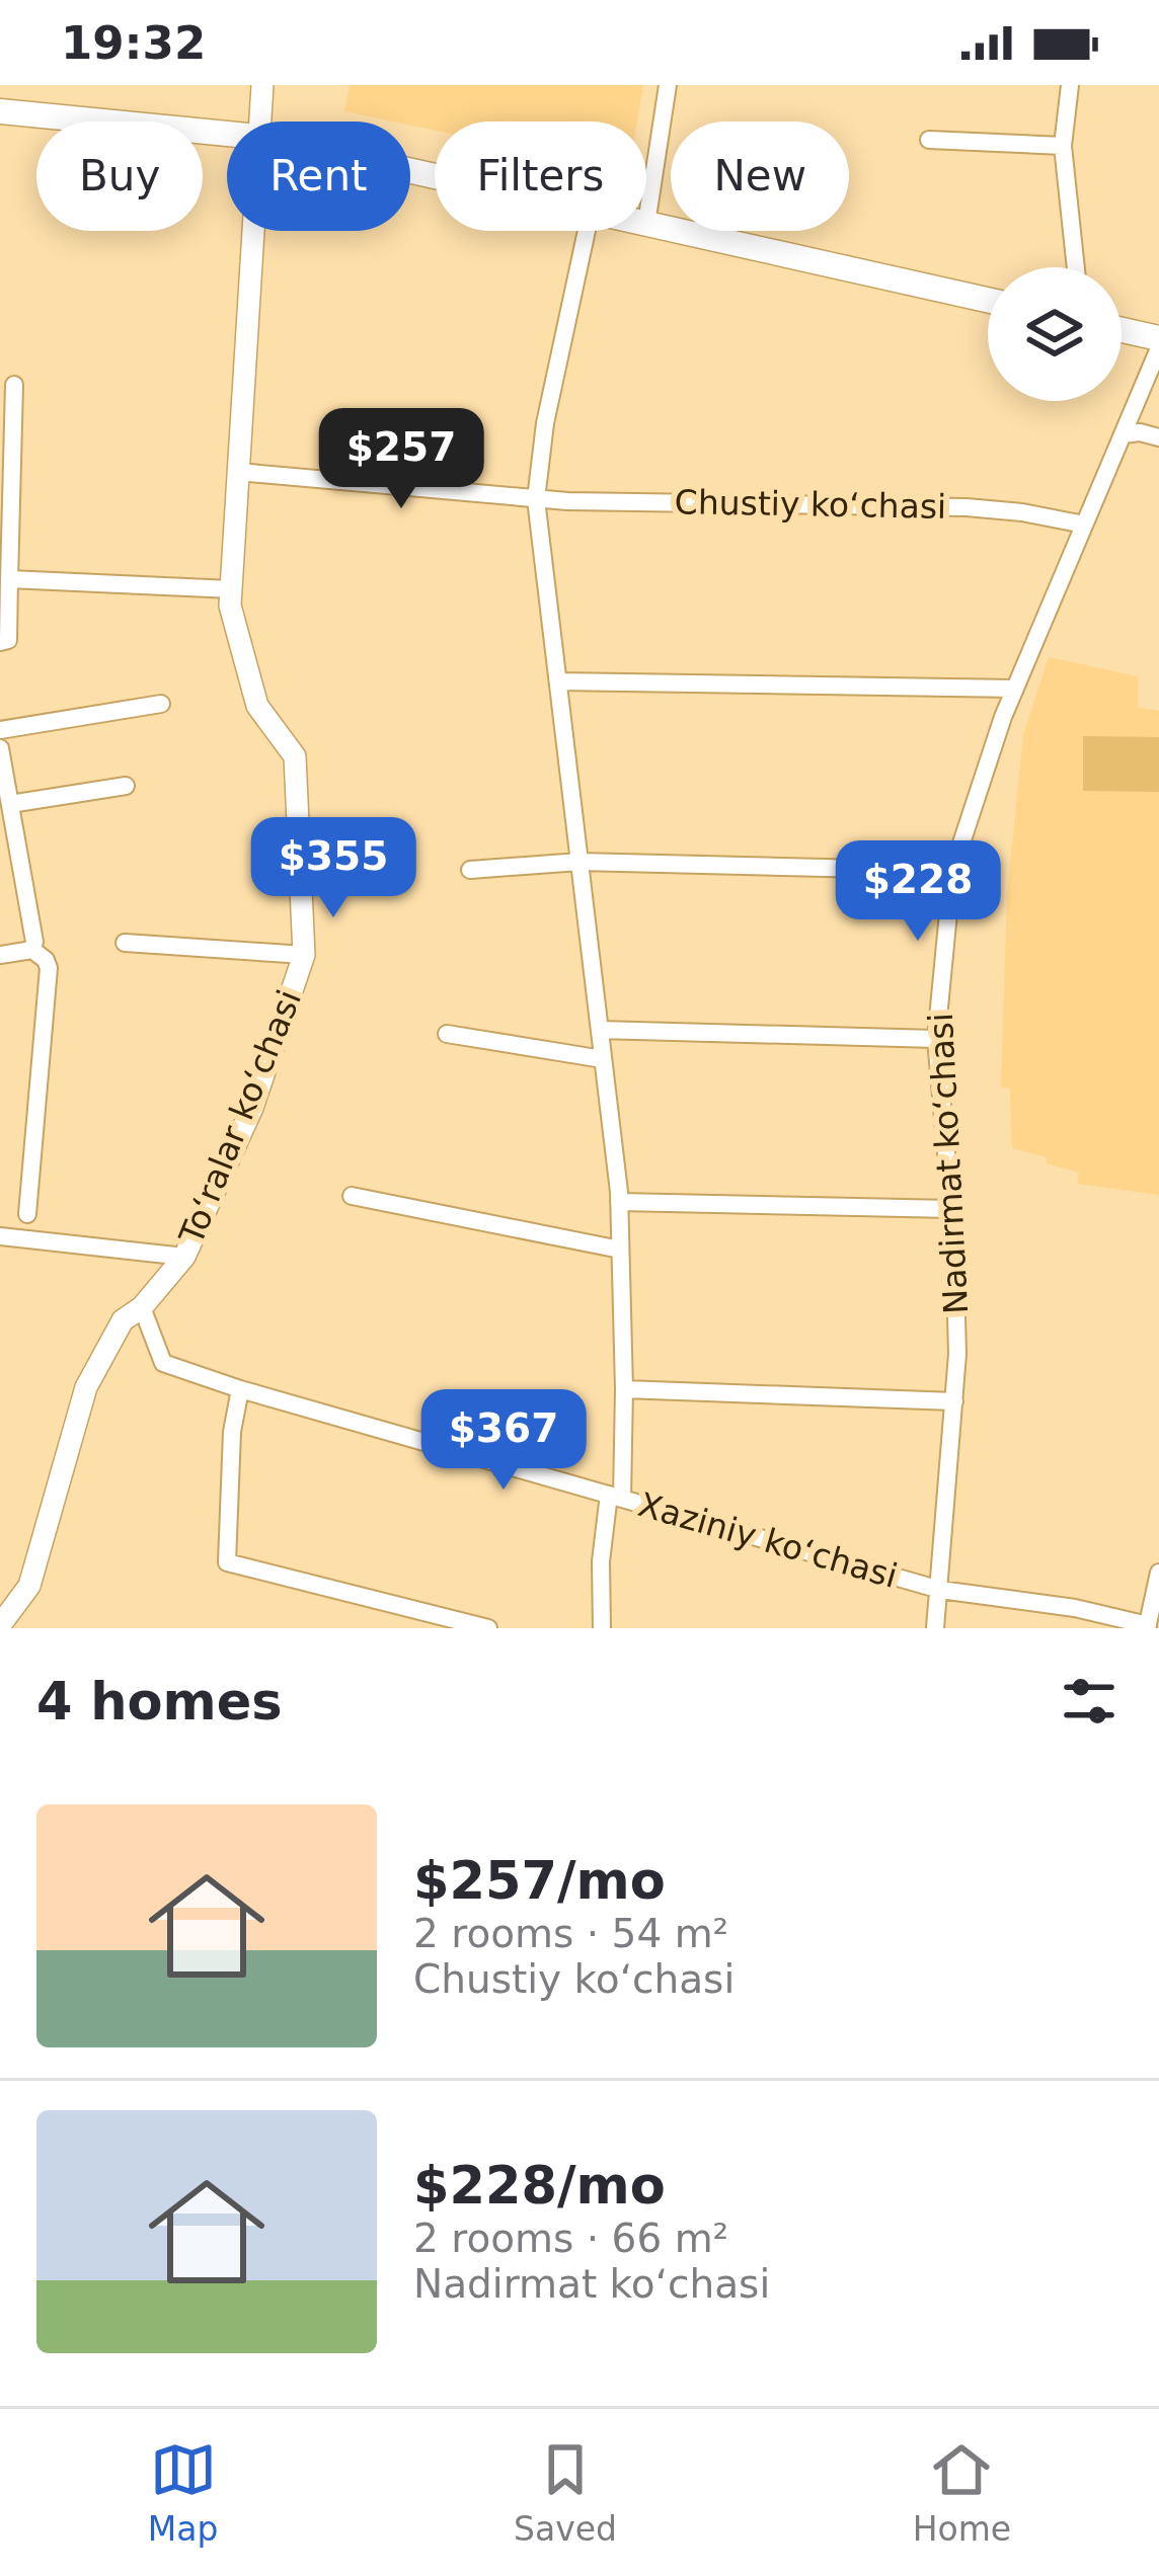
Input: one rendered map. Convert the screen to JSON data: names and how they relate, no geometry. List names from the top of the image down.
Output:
{
  "streets": {
    "street": [
      "Chustiy koʻchasi",
      "Toʻralar koʻchasi",
      "Nadirmat koʻchasi",
      "Xaziniy koʻchasi"
    ]
  },
  "crossings": [
    ["Chustiy koʻchasi", "Toʻralar koʻchasi"],
    ["Chustiy koʻchasi", "Nadirmat koʻchasi"],
    ["Toʻralar koʻchasi", "Xaziniy koʻchasi"],
    ["Nadirmat koʻchasi", "Xaziniy koʻchasi"]
  ],
  "page": {
    "status": "19:32",
    "chip": [
      "Buy",
      "Rent",
      "Filters",
      "New"
    ],
    "price": [
      "$257",
      "$355",
      "$228",
      "$367"
    ],
    "heading": "4 homes",
    "list": [
      {
        "name": "$257/mo",
        "note": "2 rooms · 54 m² · Chustiy koʻchasi"
      },
      {
        "name": "$228/mo",
        "note": "2 rooms · 66 m² · Nadirmat koʻchasi"
      }
    ],
    "tabs": ["Map", "Saved", "Home"]
  }
}
